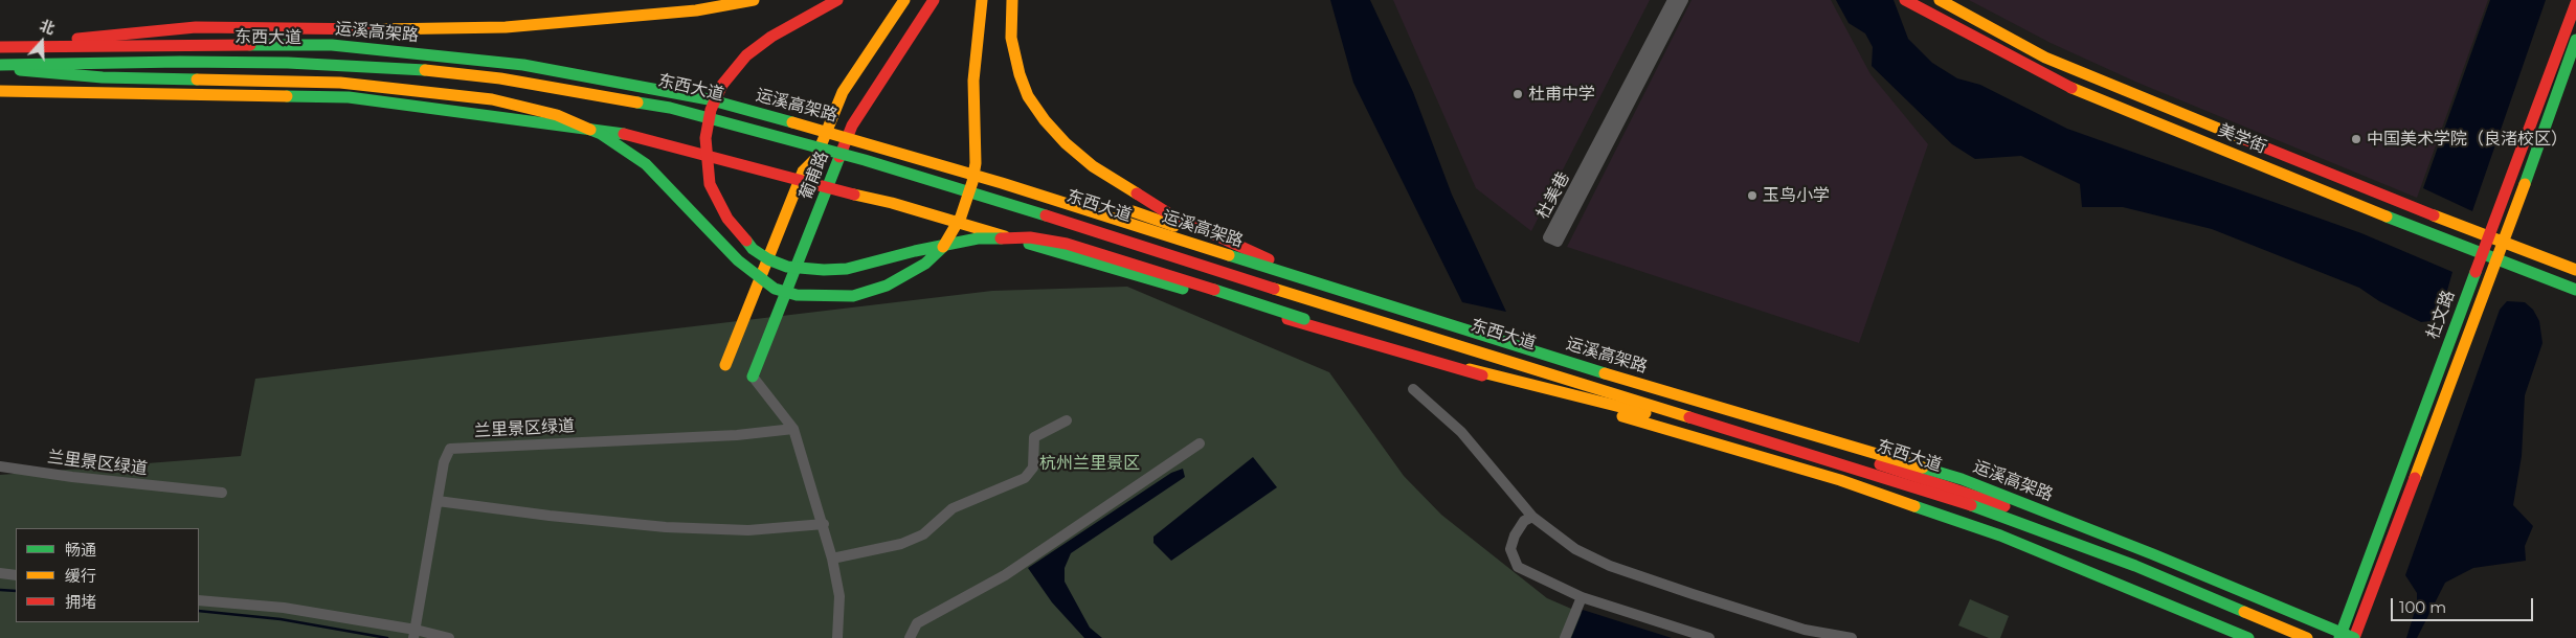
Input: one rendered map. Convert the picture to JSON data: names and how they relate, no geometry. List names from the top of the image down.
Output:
{
  "streets": {
    "main road": [
      "运溪高架路",
      "东西大道",
      "美学街",
      "葡甫路",
      "杜文路"
    ],
    "street": ["杜美巷", "兰里景区绿道"]
  },
  "crossings": [
    ["运溪高架路", "东西大道"],
    ["运溪高架路", "杜文路"],
    ["东西大道", "葡甫路"],
    ["美学街", "杜文路"]
  ],
  "parks": ["杭州兰里景区"],
  "places": ["杜甫中学", "中国美术学院（良渚校区）", "玉鸟小学"],
  "legend": ["畅通", "缓行", "拥堵"],
  "scale_bar": "100 m",
  "north": "top"
}
